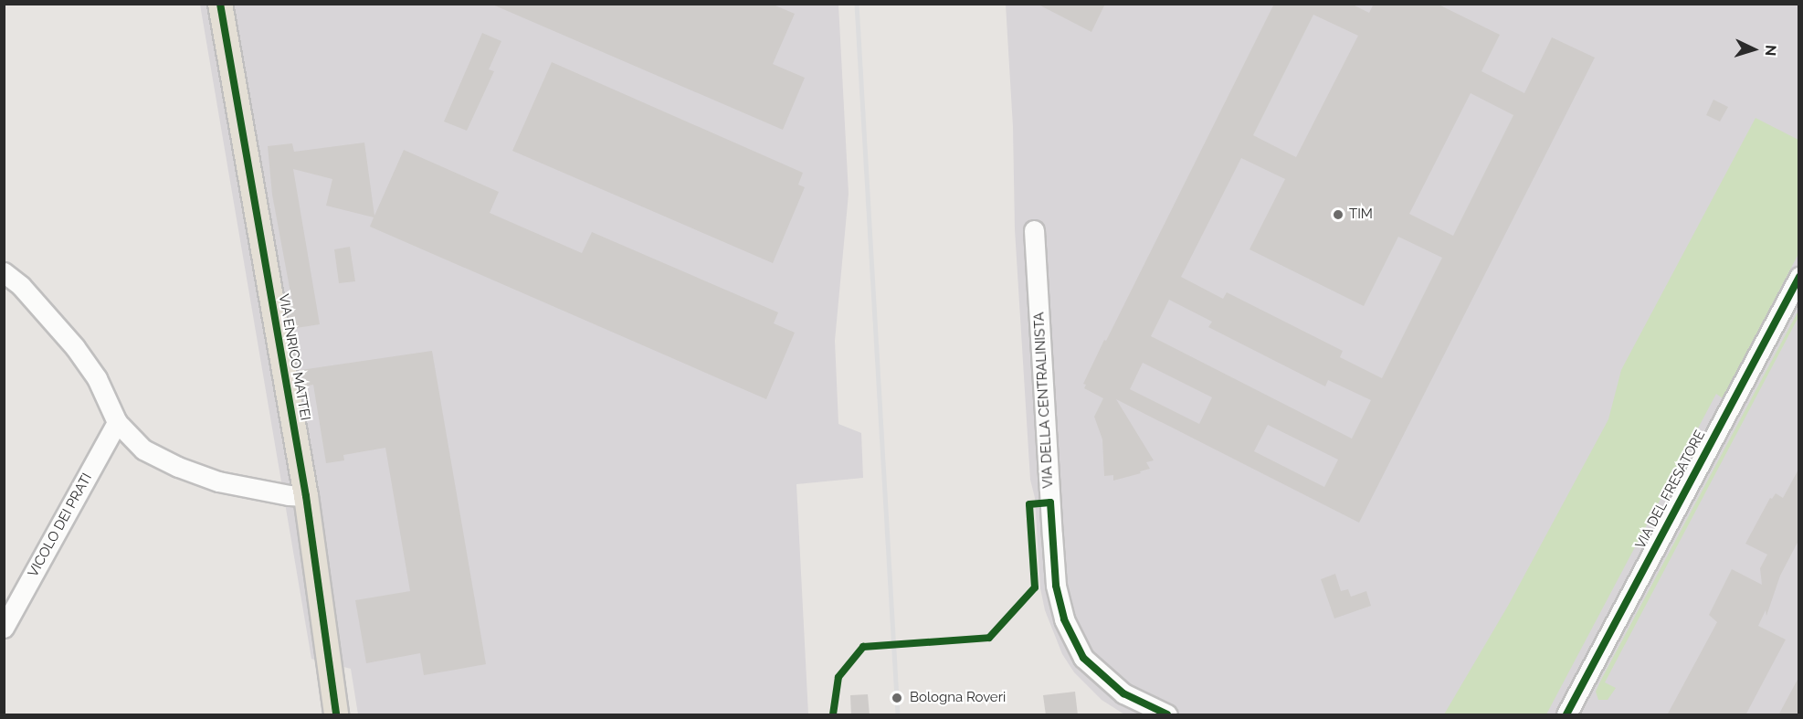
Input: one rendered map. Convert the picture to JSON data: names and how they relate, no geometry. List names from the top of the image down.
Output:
{
  "streets": {
    "main road": ["VIA ENRICO MATTEI"],
    "street": ["VIA DELLA CENTRALINISTA", "VIA DEL FRESATORE", "VICOLO DEI PRATI"]
  },
  "places": ["TIM", "Bologna Roveri"],
  "north": "right"
}
